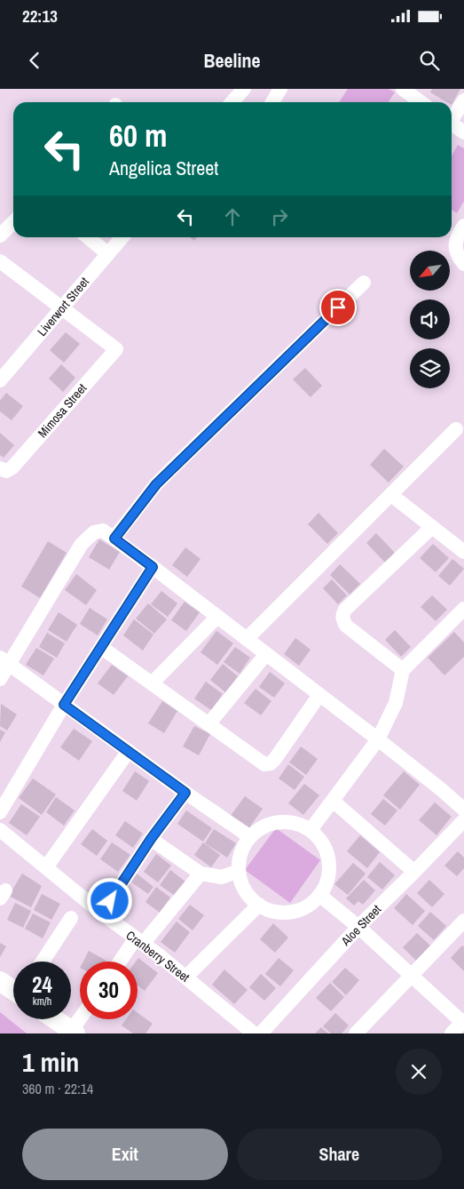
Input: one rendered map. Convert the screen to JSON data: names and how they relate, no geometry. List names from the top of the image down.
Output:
{
  "streets": {
    "street": [
      "Liverwort Street",
      "Mimosa Street",
      "Aloe Street",
      "Cranberry Street"
    ]
  },
  "crossings": [
    ["Liverwort Street", "Mimosa Street"]
  ],
  "north": "bottom left",
  "page": {
    "status": "22:13",
    "header": "Beeline",
    "turn": ["60 m", "Angelica Street"],
    "speed": "24 km/h",
    "limit": "30",
    "heading": ["1 min", "360 m · 22:14"],
    "buttons": ["Exit", "Share"]
  }
}
